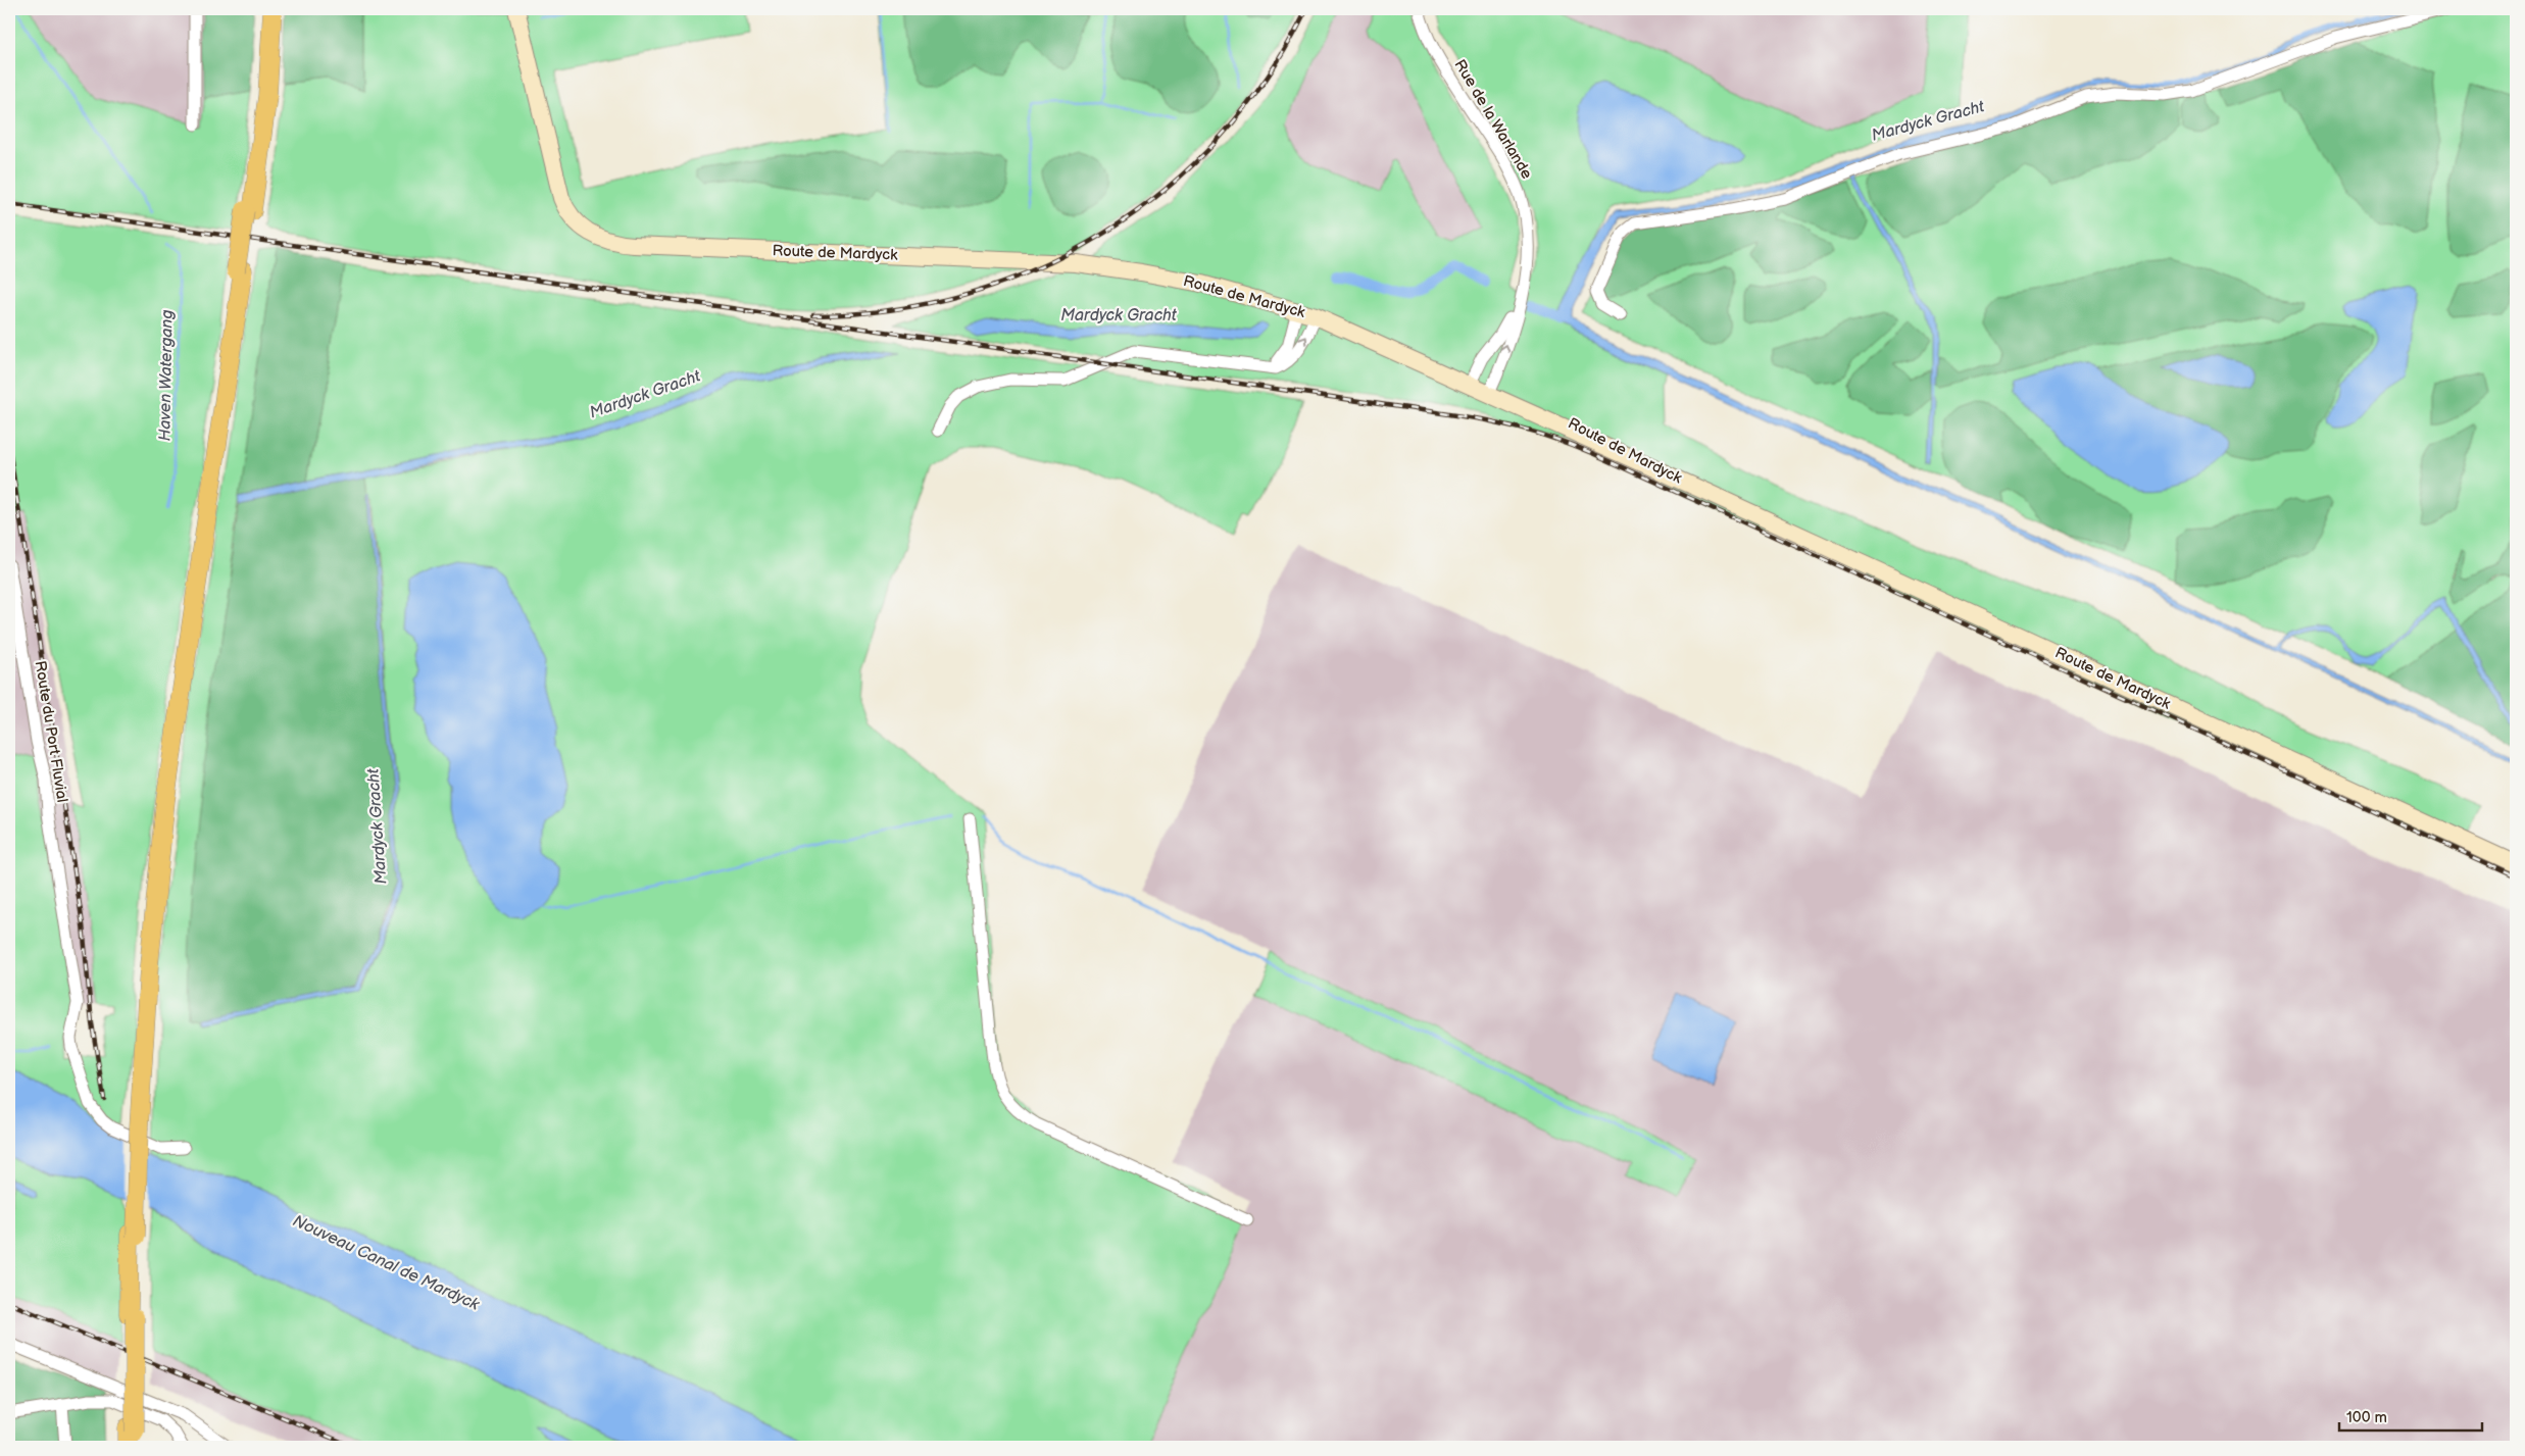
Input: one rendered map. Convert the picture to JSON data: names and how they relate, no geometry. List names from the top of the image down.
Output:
{
  "streets": {
    "main road": ["Route de Mardyck"],
    "street": ["Rue de la Warlande", "Route du Port Fluvial"]
  },
  "crossings": [
    ["Rue de la Warlande", "Route de Mardyck"]
  ],
  "water": ["Mardyck Gracht", "Haven Watergang", "Nouveau Canal de Mardyck"],
  "scale_bar": "100 m"
}
